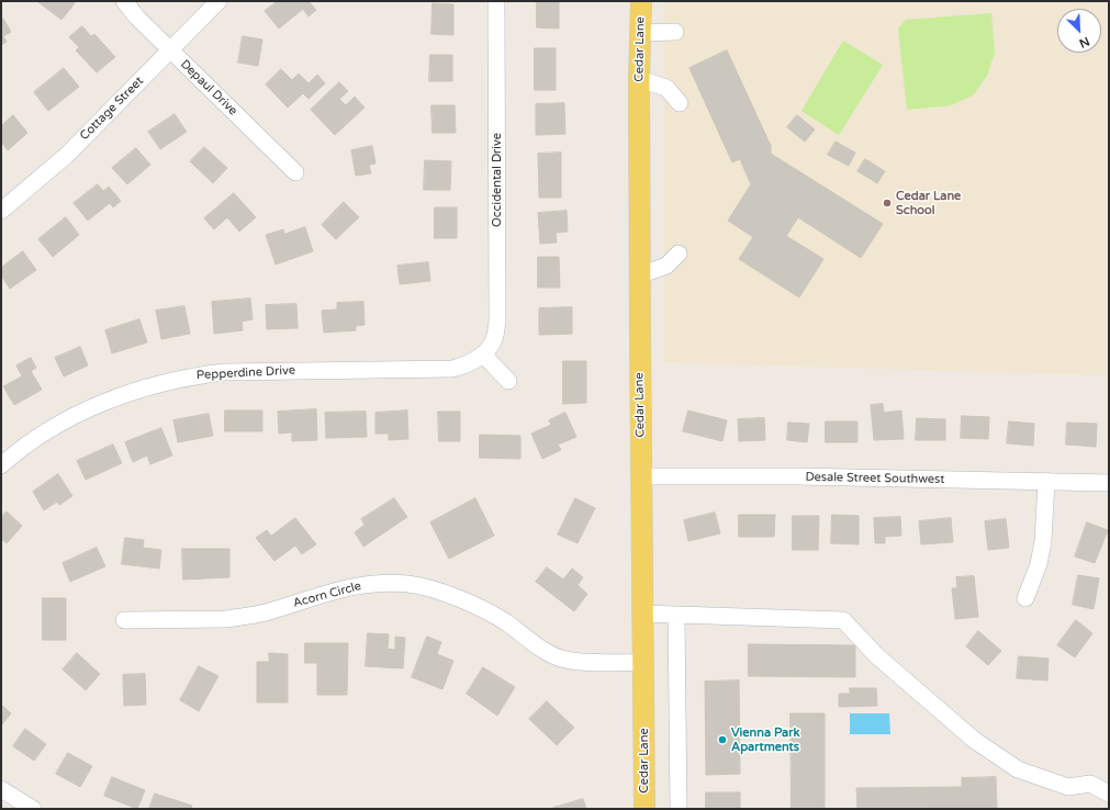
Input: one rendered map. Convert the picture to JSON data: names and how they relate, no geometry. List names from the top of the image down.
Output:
{
  "streets": {
    "main road": ["Cedar Lane"],
    "street": [
      "Depaul Drive",
      "Cottage Street",
      "Occidental Drive",
      "Pepperdine Drive",
      "Desale Street Southwest",
      "Acorn Circle"
    ]
  },
  "crossings": [
    ["Cedar Lane", "Desale Street Southwest"],
    ["Cedar Lane", "Acorn Circle"],
    ["Depaul Drive", "Cottage Street"],
    ["Occidental Drive", "Pepperdine Drive"]
  ],
  "places": ["Cedar Lane School", "Vienna Park Apartments"],
  "north": "bottom right"
}
